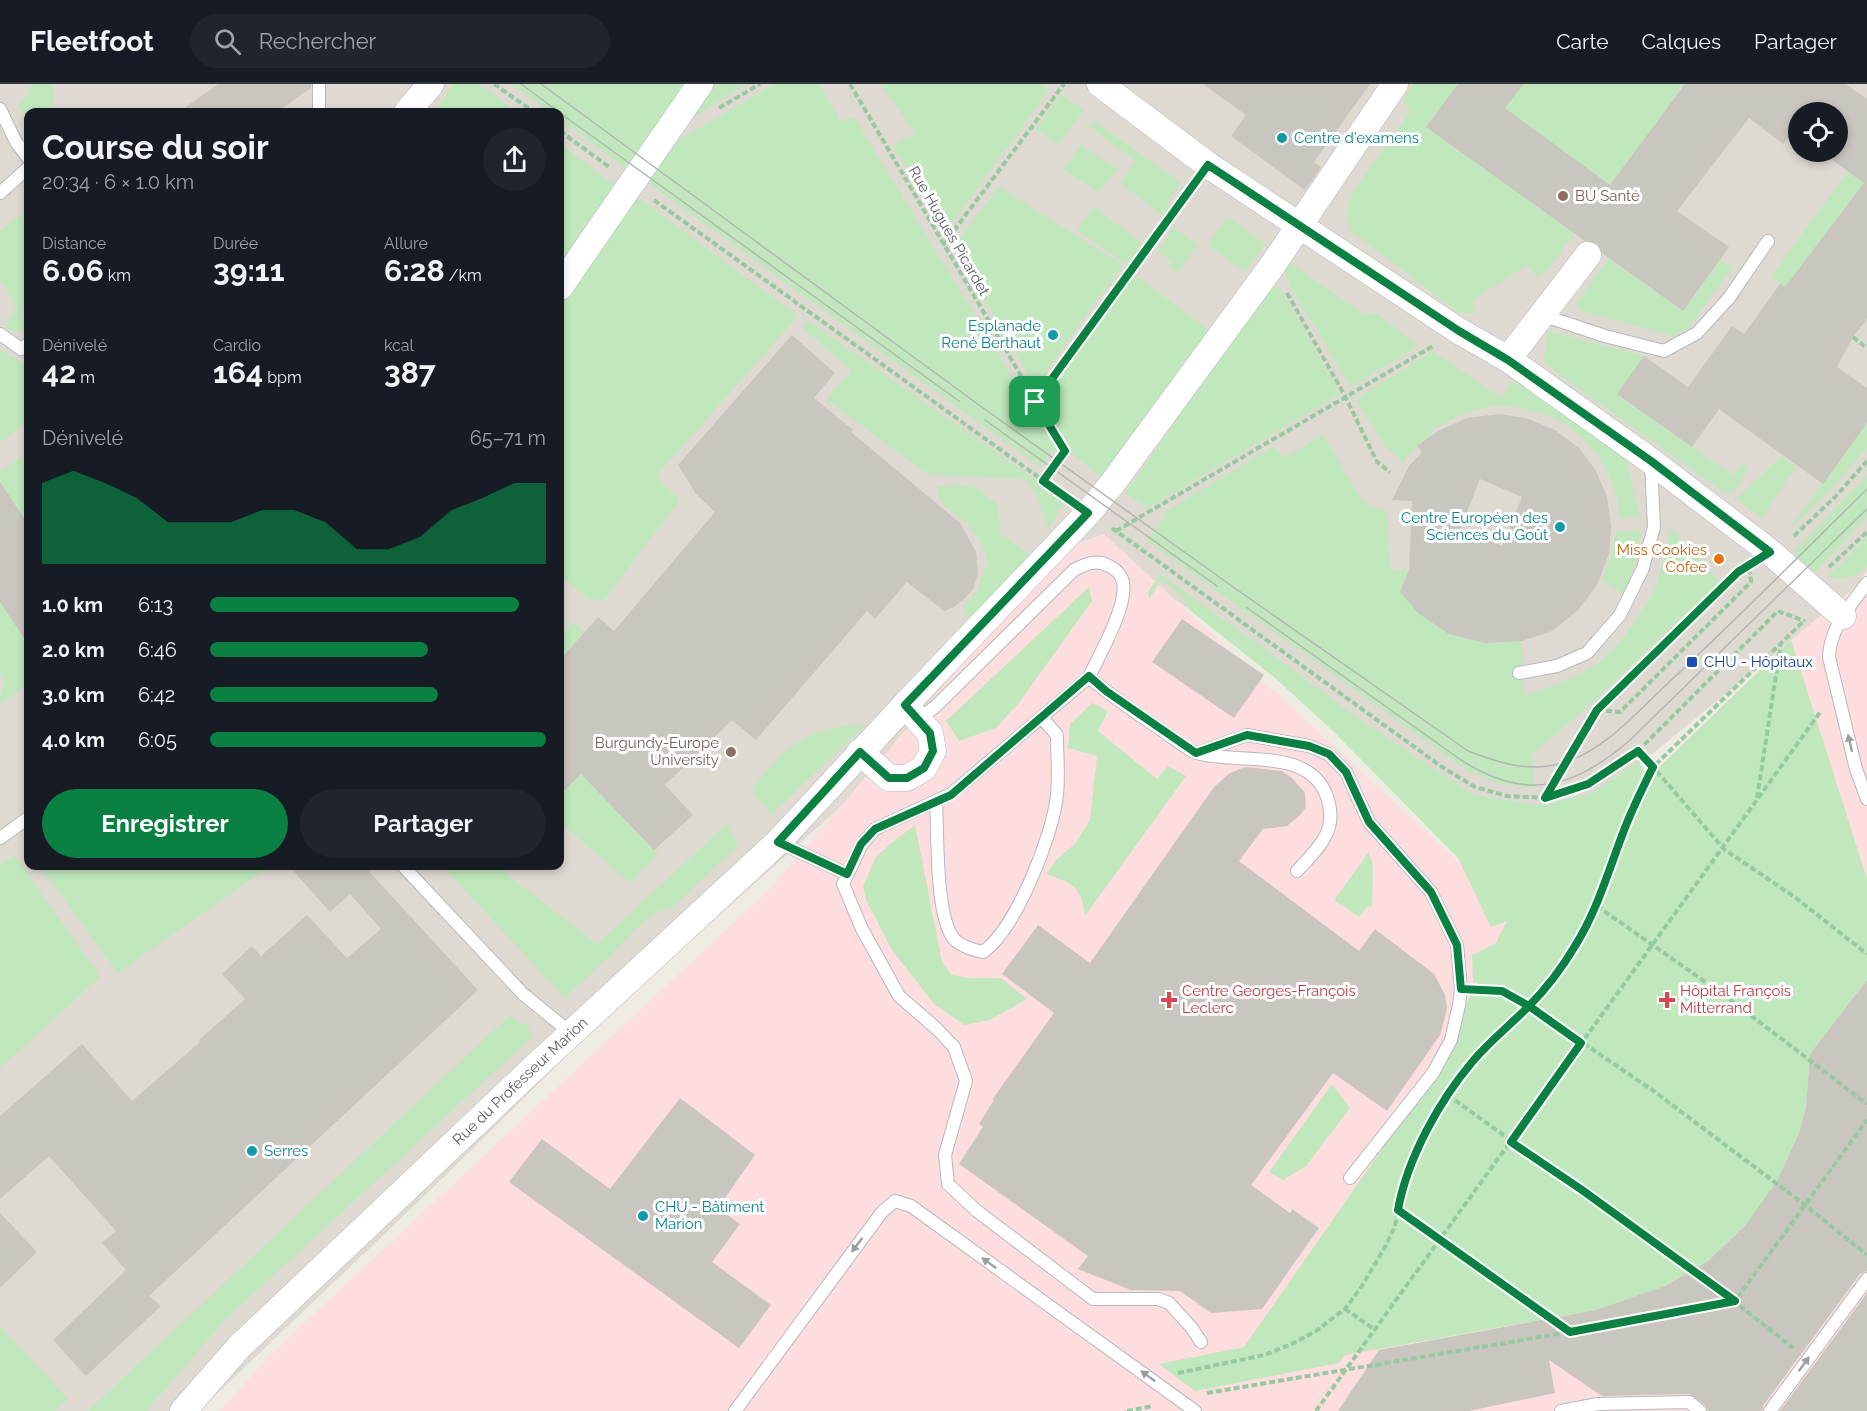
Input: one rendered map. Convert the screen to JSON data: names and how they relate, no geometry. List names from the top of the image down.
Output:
{
  "streets": {
    "street": ["Rue du Professeur Marion"],
    "path": ["Rue Hugues Picardet"]
  },
  "places": {
    "other": [
      "Centre d'examens",
      "BU Santé",
      "Esplanade René Berthaut",
      "Centre Européen des Sciences du Goût",
      "Miss Cookies Cofee",
      "Burgundy-Europe University",
      "Serres",
      "CHU - Bâtiment Marion"
    ],
    "transit": ["CHU - Hôpitaux"],
    "health": ["Centre Georges-François Leclerc", "Hôpital François Mitterrand"]
  },
  "page": {
    "header": "Fleetfoot",
    "search": "Rechercher",
    "nav": ["Carte", "Calques", "Partager"],
    "heading": ["Course du soir", "20:34 · 6 × 1.0 km"],
    "stats": [
      ["Distance", "6.06 km"],
      ["Durée", "39:11"],
      ["Allure", "6:28 /km"],
      ["Dénivelé", "42 m"],
      ["Cardio", "164 bpm"],
      ["kcal", "387"]
    ],
    "chart": ["Dénivelé", "65–71 m"],
    "list": [
      {
        "name": "1.0 km",
        "note": "6:13"
      },
      {
        "name": "2.0 km",
        "note": "6:46"
      },
      {
        "name": "3.0 km",
        "note": "6:42"
      },
      {
        "name": "4.0 km",
        "note": "6:05"
      }
    ],
    "buttons": ["Enregistrer", "Partager"]
  }
}
